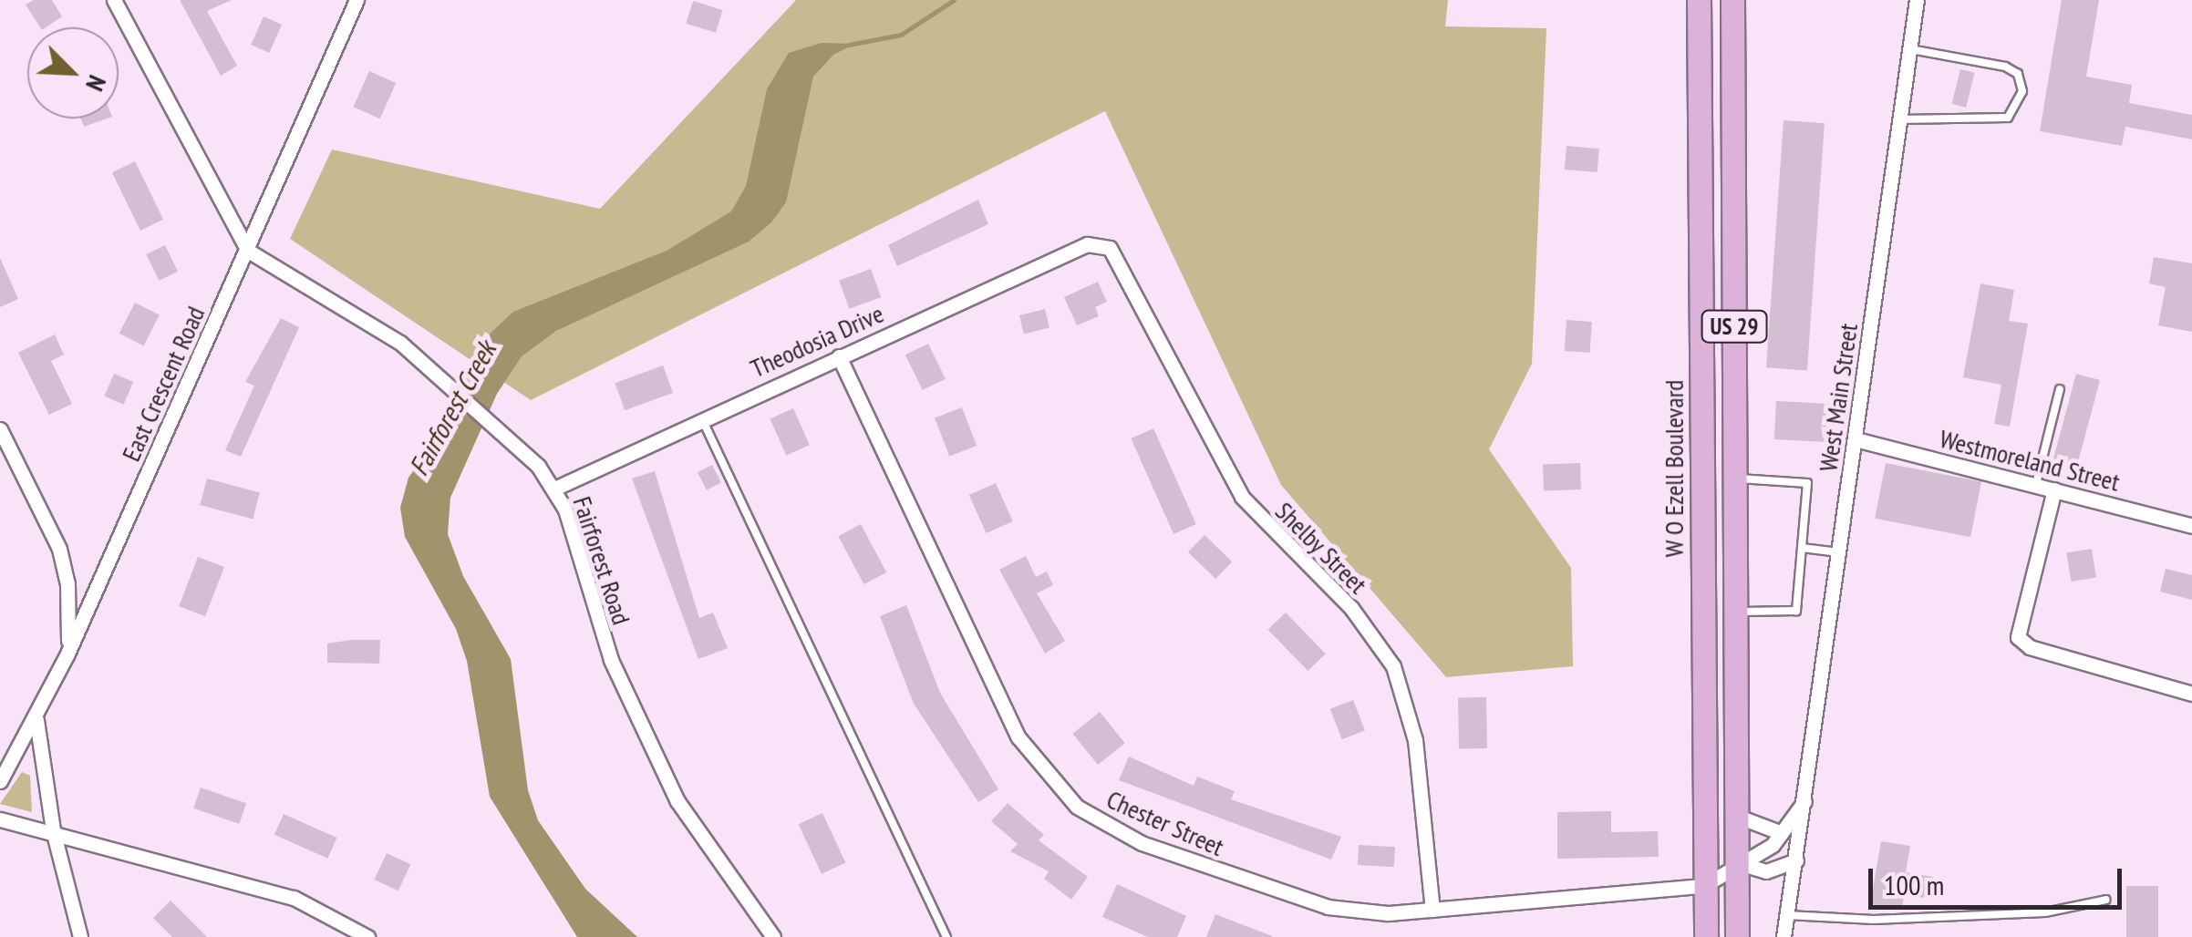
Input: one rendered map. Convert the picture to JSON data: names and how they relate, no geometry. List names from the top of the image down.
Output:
{
  "streets": {
    "main road": ["US 29", "W O Ezell Boulevard"],
    "street": [
      "Theodosia Drive",
      "East Crescent Road",
      "West Main Street",
      "Westmoreland Street",
      "Shelby Street",
      "Fairforest Road",
      "Chester Street"
    ]
  },
  "crossings": [
    ["US 29", "West Main Street"],
    ["Theodosia Drive", "Shelby Street"],
    ["Theodosia Drive", "Fairforest Road"],
    ["Theodosia Drive", "Chester Street"],
    ["East Crescent Road", "Fairforest Road"],
    ["West Main Street", "Westmoreland Street"],
    ["W O Ezell Boulevard", "Chester Street"],
    ["Shelby Street", "Chester Street"]
  ],
  "water": ["Fairforest Creek"],
  "scale_bar": "100 m",
  "north": "bottom right"
}
